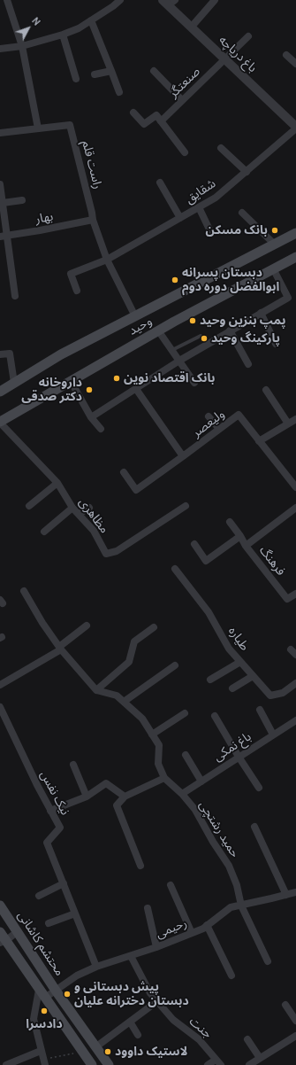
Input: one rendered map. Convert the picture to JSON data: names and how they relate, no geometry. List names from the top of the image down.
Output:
{
  "streets": {
    "main road": ["وحید", "محتشم کاشانی"],
    "street": [
      "باغ دریاچه",
      "صنعتگر",
      "راست قلم",
      "شقایق",
      "بهار",
      "ولیعصر",
      "مظاهری",
      "فرهنگ",
      "طیاره",
      "باغ نمکی",
      "نیک نفس",
      "حمید رشتچی",
      "رحیمی",
      "جنت"
    ]
  },
  "crossings": [
    ["باغ دریاچه", "صنعتگر"],
    ["باغ دریاچه", "شقایق"],
    ["راست قلم", "شقایق"],
    ["راست قلم", "بهار"],
    ["راست قلم", "وحید"],
    ["وحید", "مظاهری"],
    ["باغ نمکی", "حمید رشتچی"],
    ["نیک نفس", "رحیمی"],
    ["حمید رشتچی", "رحیمی"],
    ["رحیمی", "محتشم کاشانی"],
    ["رحیمی", "جنت"]
  ],
  "places": [
    "بانک مسکن",
    "دبستان پسرانه ابوالفضل دوره دوم",
    "پمپ بنزین وحید",
    "پارکینگ وحید",
    "بانک اقتصاد نوین",
    "داروخانه دکتر صدقی",
    "پیش دبستانی و دبستان دخترانه علیان",
    "دادسرا",
    "لاستیک داوود"
  ],
  "north": "top right"
}
